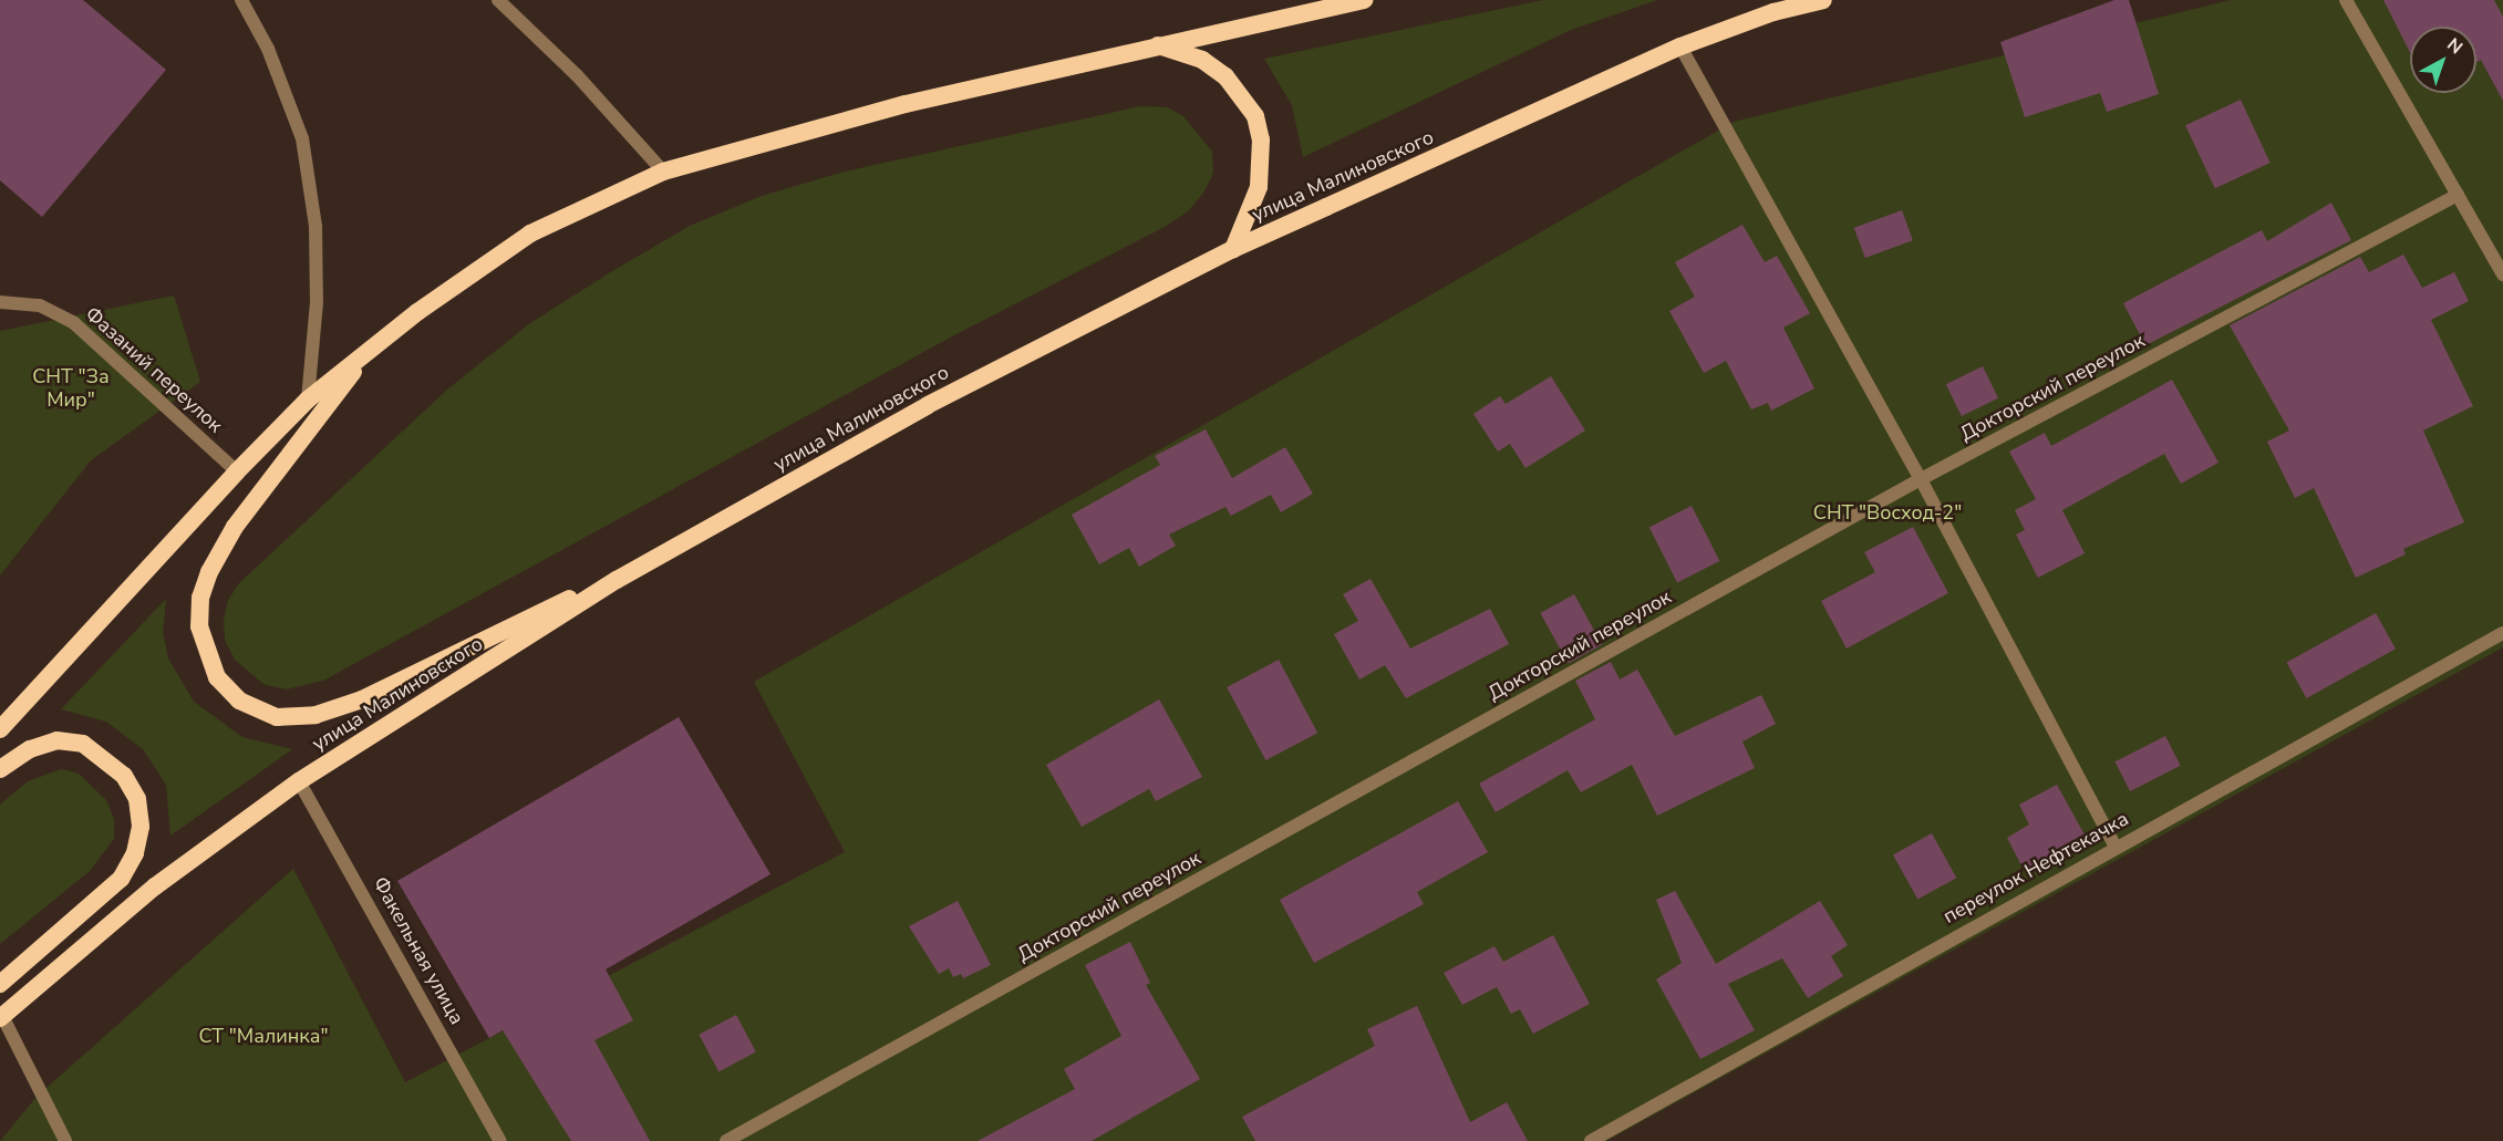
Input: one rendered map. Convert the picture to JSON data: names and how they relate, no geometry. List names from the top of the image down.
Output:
{
  "streets": {
    "highway": ["улица Малиновского"],
    "street": [
      "Фазаний переулок",
      "Докторский переулок",
      "переулок Нефтекачка",
      "Факельная улица"
    ]
  },
  "crossings": [
    ["улица Малиновского", "Факельная улица"]
  ],
  "parks": ["СНТ \"За Мир\"", "СНТ \"Восход-2\"", "СТ \"Малинка\""],
  "north": "top right"
}
